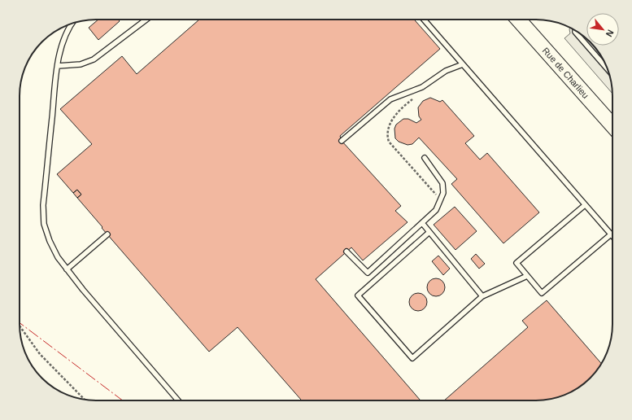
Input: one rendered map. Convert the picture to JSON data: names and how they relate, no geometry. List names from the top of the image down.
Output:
{
  "streets": {
    "main road": ["Rue de Charlieu"]
  },
  "north": "bottom right"
}
